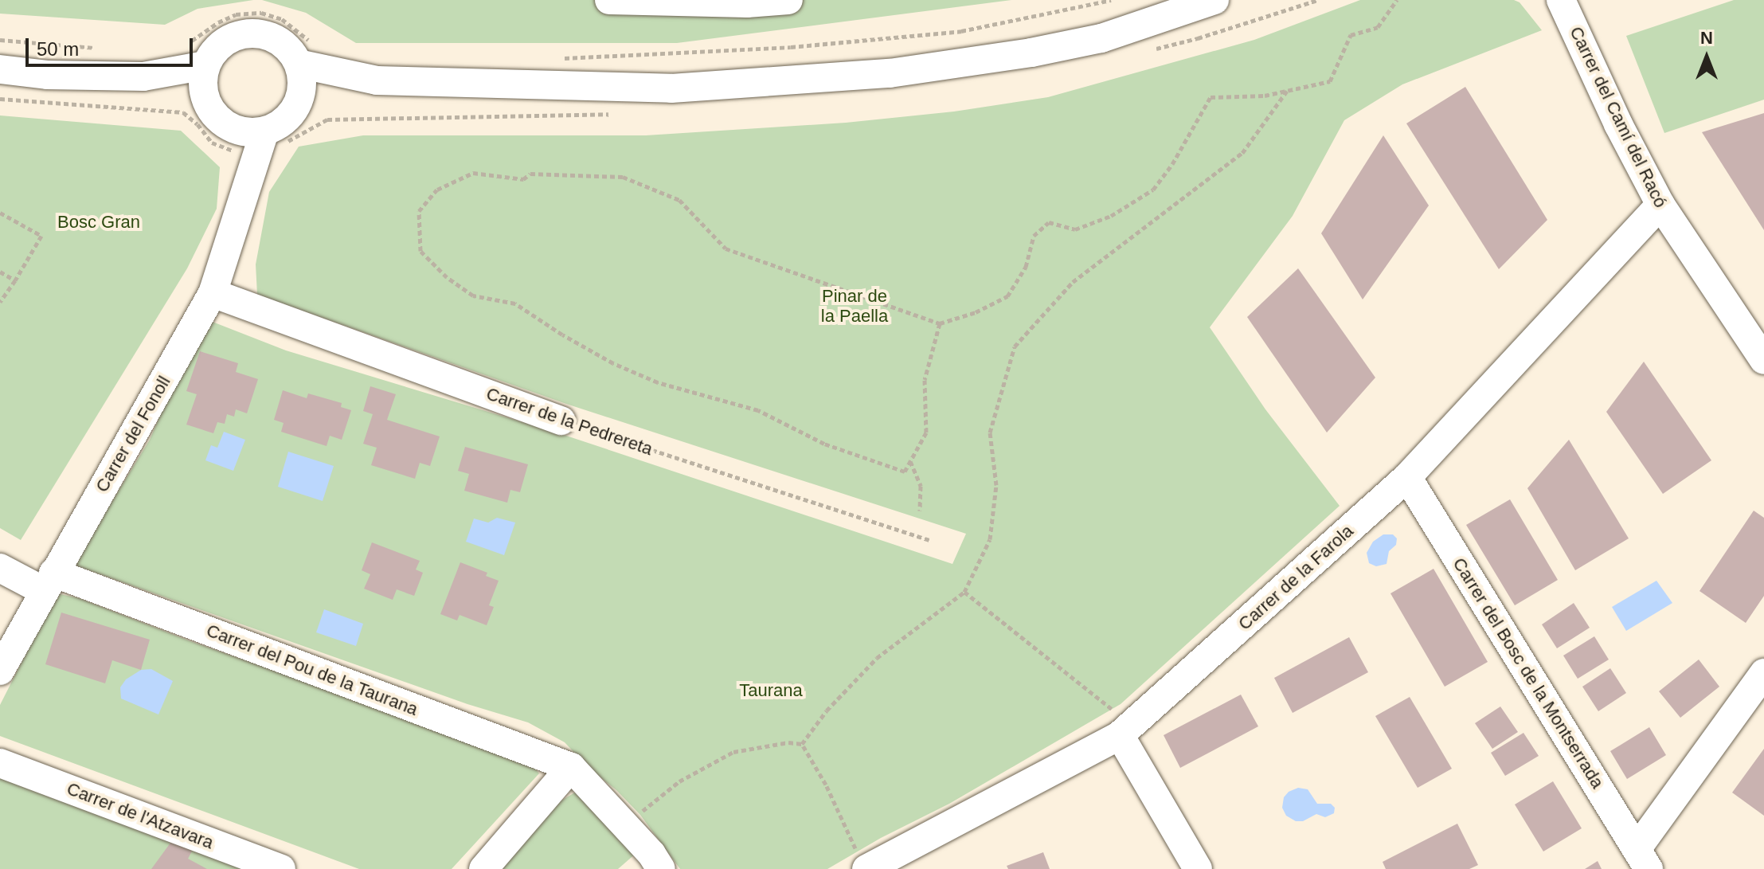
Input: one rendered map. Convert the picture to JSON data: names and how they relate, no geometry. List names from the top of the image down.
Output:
{
  "streets": {
    "street": [
      "Carrer del Camí del Racó",
      "Carrer de la Pedrereta",
      "Carrer del Fonoll",
      "Carrer de la Farola",
      "Carrer del Pou de la Taurana",
      "Carrer del Bosc de la Montserrada",
      "Carrer de l'Atzavara"
    ]
  },
  "crossings": [
    ["Carrer del Camí del Racó", "Carrer de la Farola"],
    ["Carrer de la Pedrereta", "Carrer del Fonoll"],
    ["Carrer del Fonoll", "Carrer del Pou de la Taurana"],
    ["Carrer de la Farola", "Carrer del Bosc de la Montserrada"]
  ],
  "parks": ["Bosc Gran", "Pinar de la Paella", "Taurana"],
  "scale_bar": "50 m",
  "north": "top"
}
